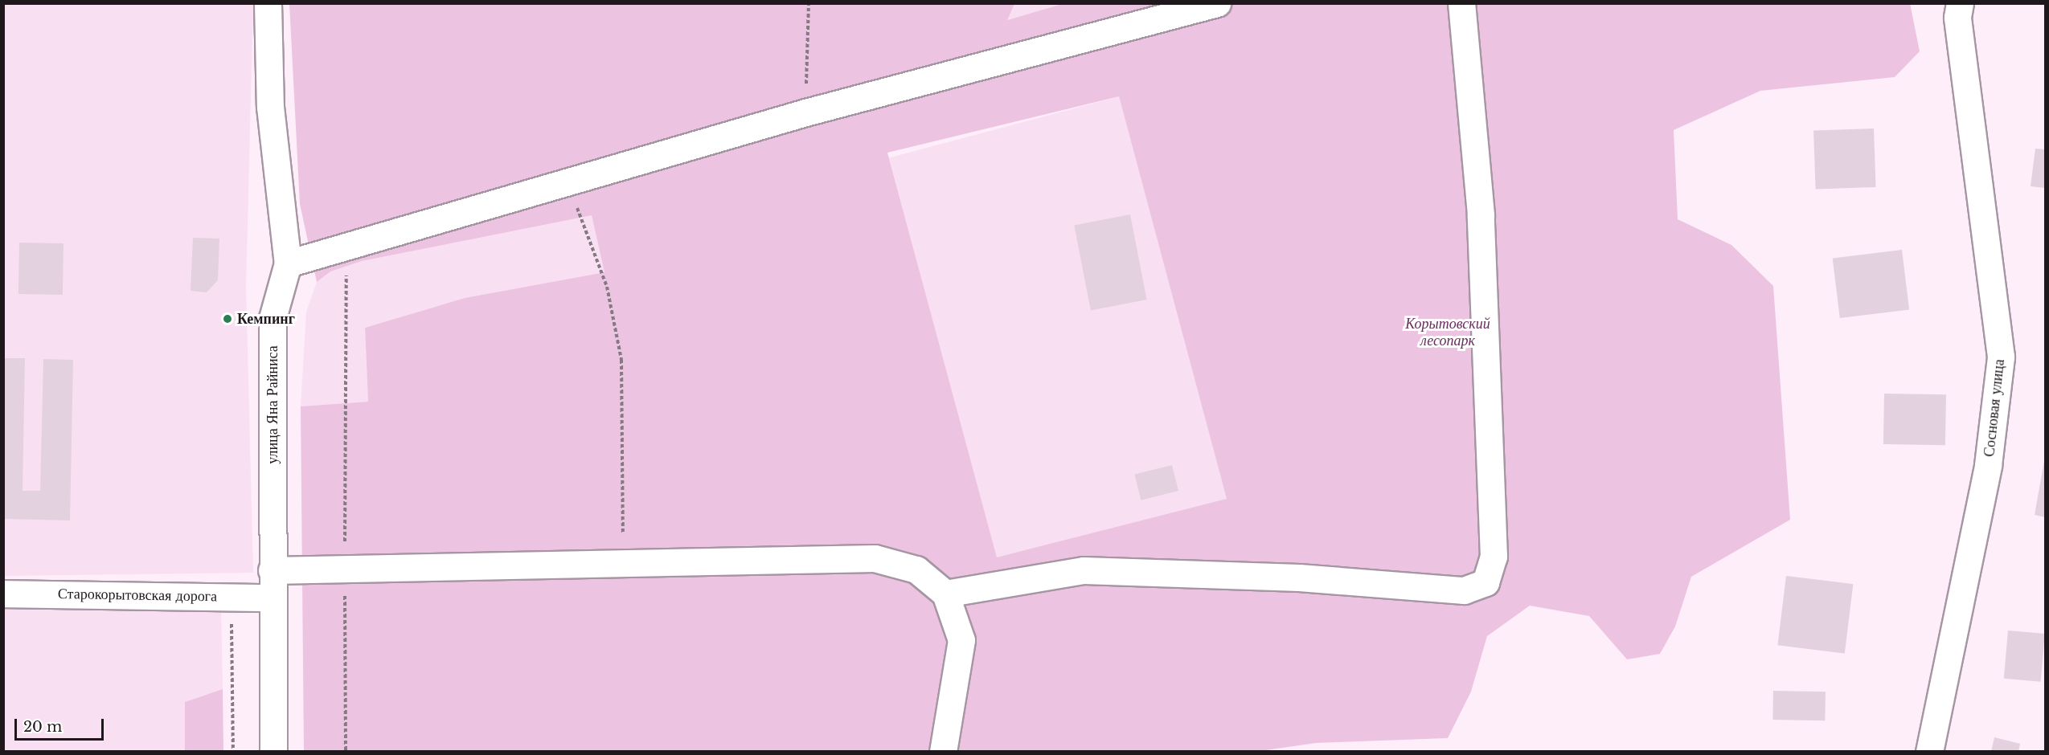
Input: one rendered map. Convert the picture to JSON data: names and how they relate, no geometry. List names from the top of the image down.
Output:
{
  "streets": {
    "street": ["улица Яна Райниса", "Сосновая улица", "Старокорытовская дорога"]
  },
  "crossings": [
    ["улица Яна Райниса", "Старокорытовская дорога"]
  ],
  "parks": ["Корытовский лесопарк"],
  "places": ["Кемпинг"],
  "scale_bar": "20 m"
}
